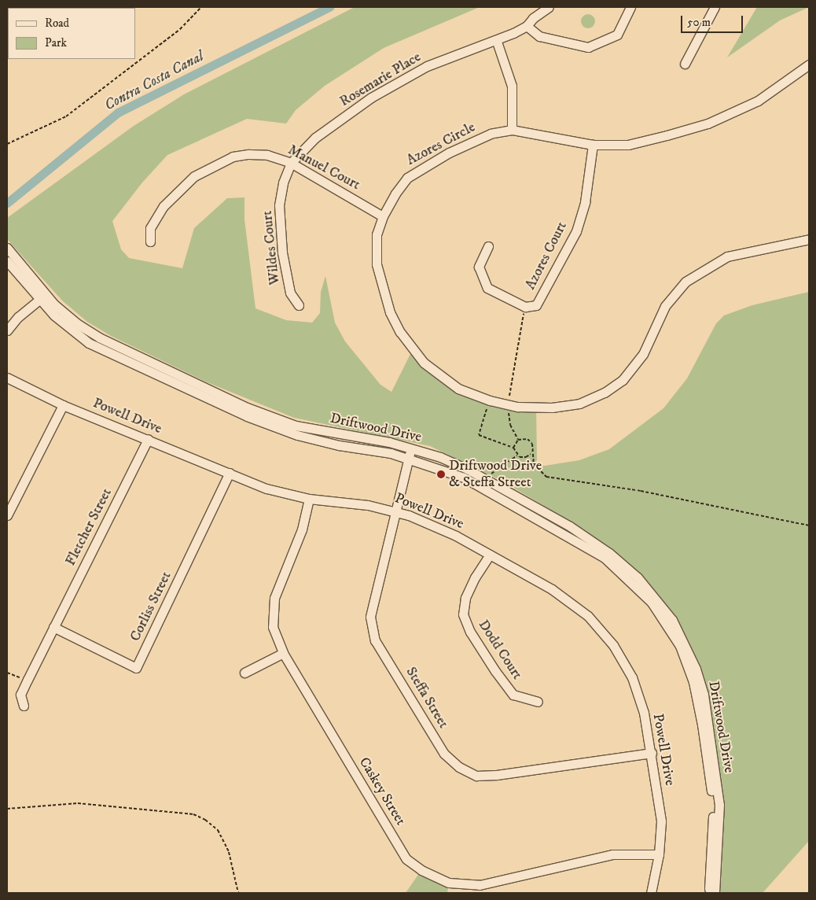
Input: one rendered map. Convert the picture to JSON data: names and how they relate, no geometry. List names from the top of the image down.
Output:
{
  "streets": {
    "street": [
      "Rosemarie Place",
      "Azores Circle",
      "Manuel Court",
      "Wildes Court",
      "Azores Court",
      "Powell Drive",
      "Driftwood Drive",
      "Fletcher Street",
      "Corliss Street",
      "Dodd Court",
      "Steffa Street",
      "Caskey Street"
    ]
  },
  "crossings": [
    ["Rosemarie Place", "Manuel Court"],
    ["Rosemarie Place", "Wildes Court"],
    ["Azores Circle", "Manuel Court"],
    ["Azores Circle", "Azores Court"],
    ["Manuel Court", "Wildes Court"],
    ["Powell Drive", "Fletcher Street"],
    ["Powell Drive", "Corliss Street"],
    ["Powell Drive", "Dodd Court"],
    ["Powell Drive", "Steffa Street"],
    ["Powell Drive", "Caskey Street"],
    ["Driftwood Drive", "Steffa Street"],
    ["Fletcher Street", "Corliss Street"]
  ],
  "water": ["Contra Costa Canal"],
  "places": ["Driftwood Drive & Steffa Street"],
  "legend": ["Road", "Park"],
  "scale_bar": "50 m"
}
